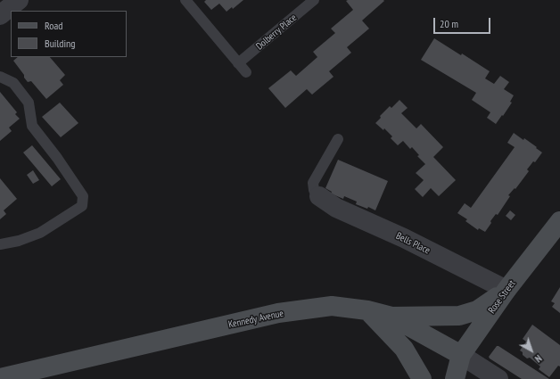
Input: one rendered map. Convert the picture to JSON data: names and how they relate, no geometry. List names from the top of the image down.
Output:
{
  "streets": {
    "street": ["Bells Place", "Rose Street", "Kennedy Avenue"],
    "lane": ["Dolberry Place"]
  },
  "crossings": [
    ["Bells Place", "Rose Street"],
    ["Rose Street", "Kennedy Avenue"]
  ],
  "legend": ["Road", "Building"],
  "scale_bar": "20 m",
  "north": "bottom right"
}
